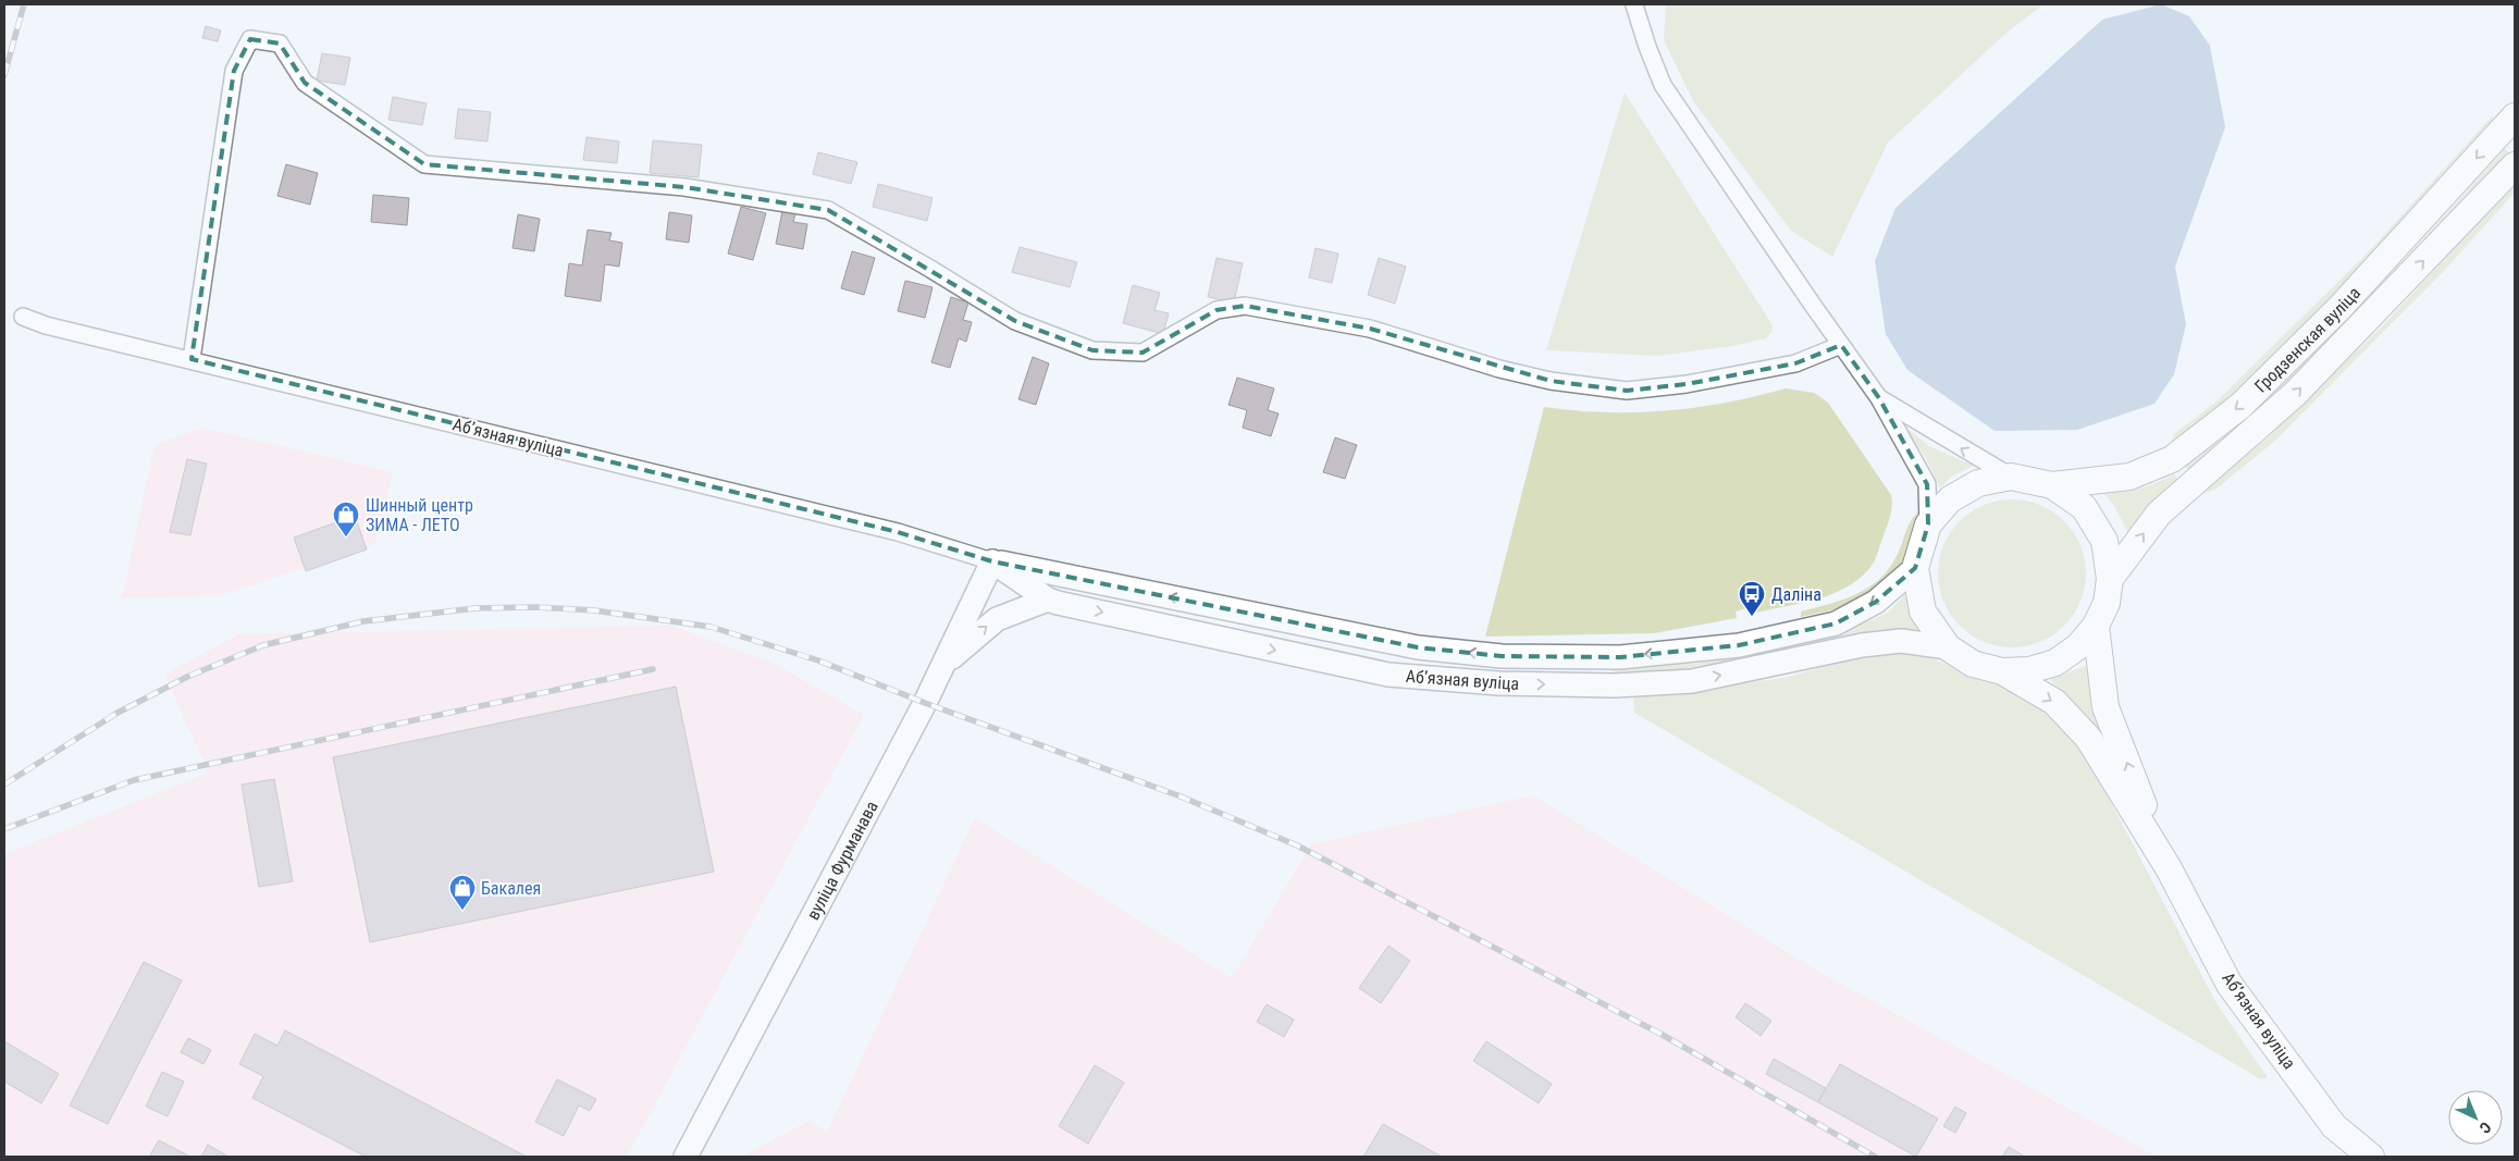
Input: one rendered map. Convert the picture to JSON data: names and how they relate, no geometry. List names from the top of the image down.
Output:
{
  "streets": {
    "main road": ["Гродзенская вуліца", "Абʼязная вуліца"],
    "street": ["вуліца Фурманава"]
  },
  "crossings": [
    ["Гродзенская вуліца", "Абʼязная вуліца"],
    ["Абʼязная вуліца", "вуліца Фурманава"]
  ],
  "places": {
    "shop": ["Шинный центр ЗИМА - ЛЕТО", "Бакалея"],
    "bus stop": ["Даліна"]
  },
  "north": "bottom right"
}
